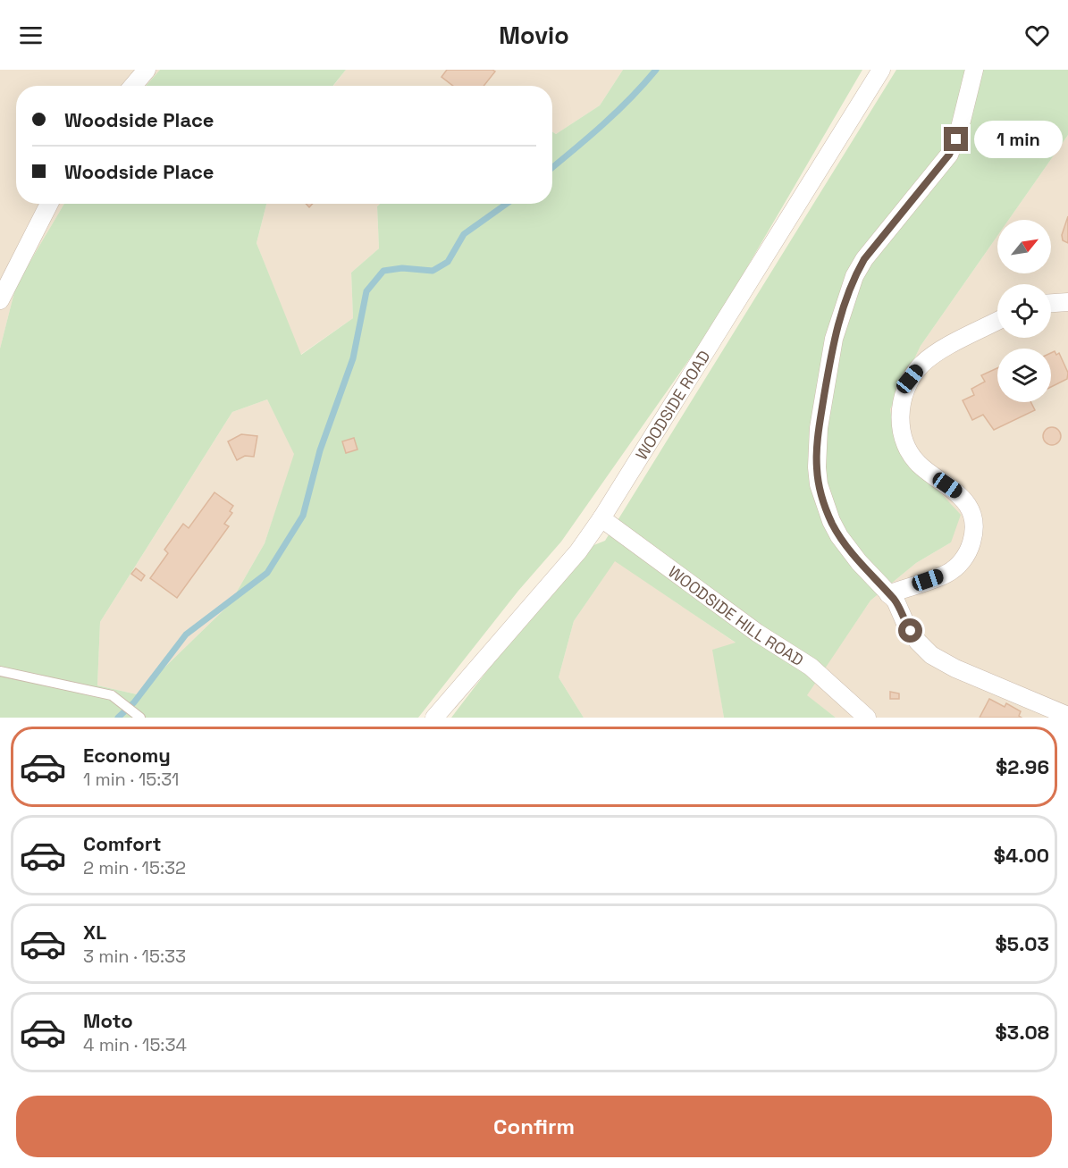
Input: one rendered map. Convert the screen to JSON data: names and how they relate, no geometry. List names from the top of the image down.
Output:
{
  "streets": {
    "street": ["WOODSIDE ROAD", "WOODSIDE HILL ROAD"]
  },
  "crossings": [
    ["WOODSIDE ROAD", "WOODSIDE HILL ROAD"]
  ],
  "north": "top right",
  "page": {
    "header": "Movio",
    "banner": ["Woodside Place", "Woodside Place"],
    "bubble": "1 min",
    "list": [
      {
        "name": "Economy",
        "note": "1 min · 15:31",
        "value": "$2.96"
      },
      {
        "name": "Comfort",
        "note": "2 min · 15:32",
        "value": "$4.00"
      },
      {
        "name": "XL",
        "note": "3 min · 15:33",
        "value": "$5.03"
      },
      {
        "name": "Moto",
        "note": "4 min · 15:34",
        "value": "$3.08"
      }
    ],
    "buttons": "Confirm"
  }
}
